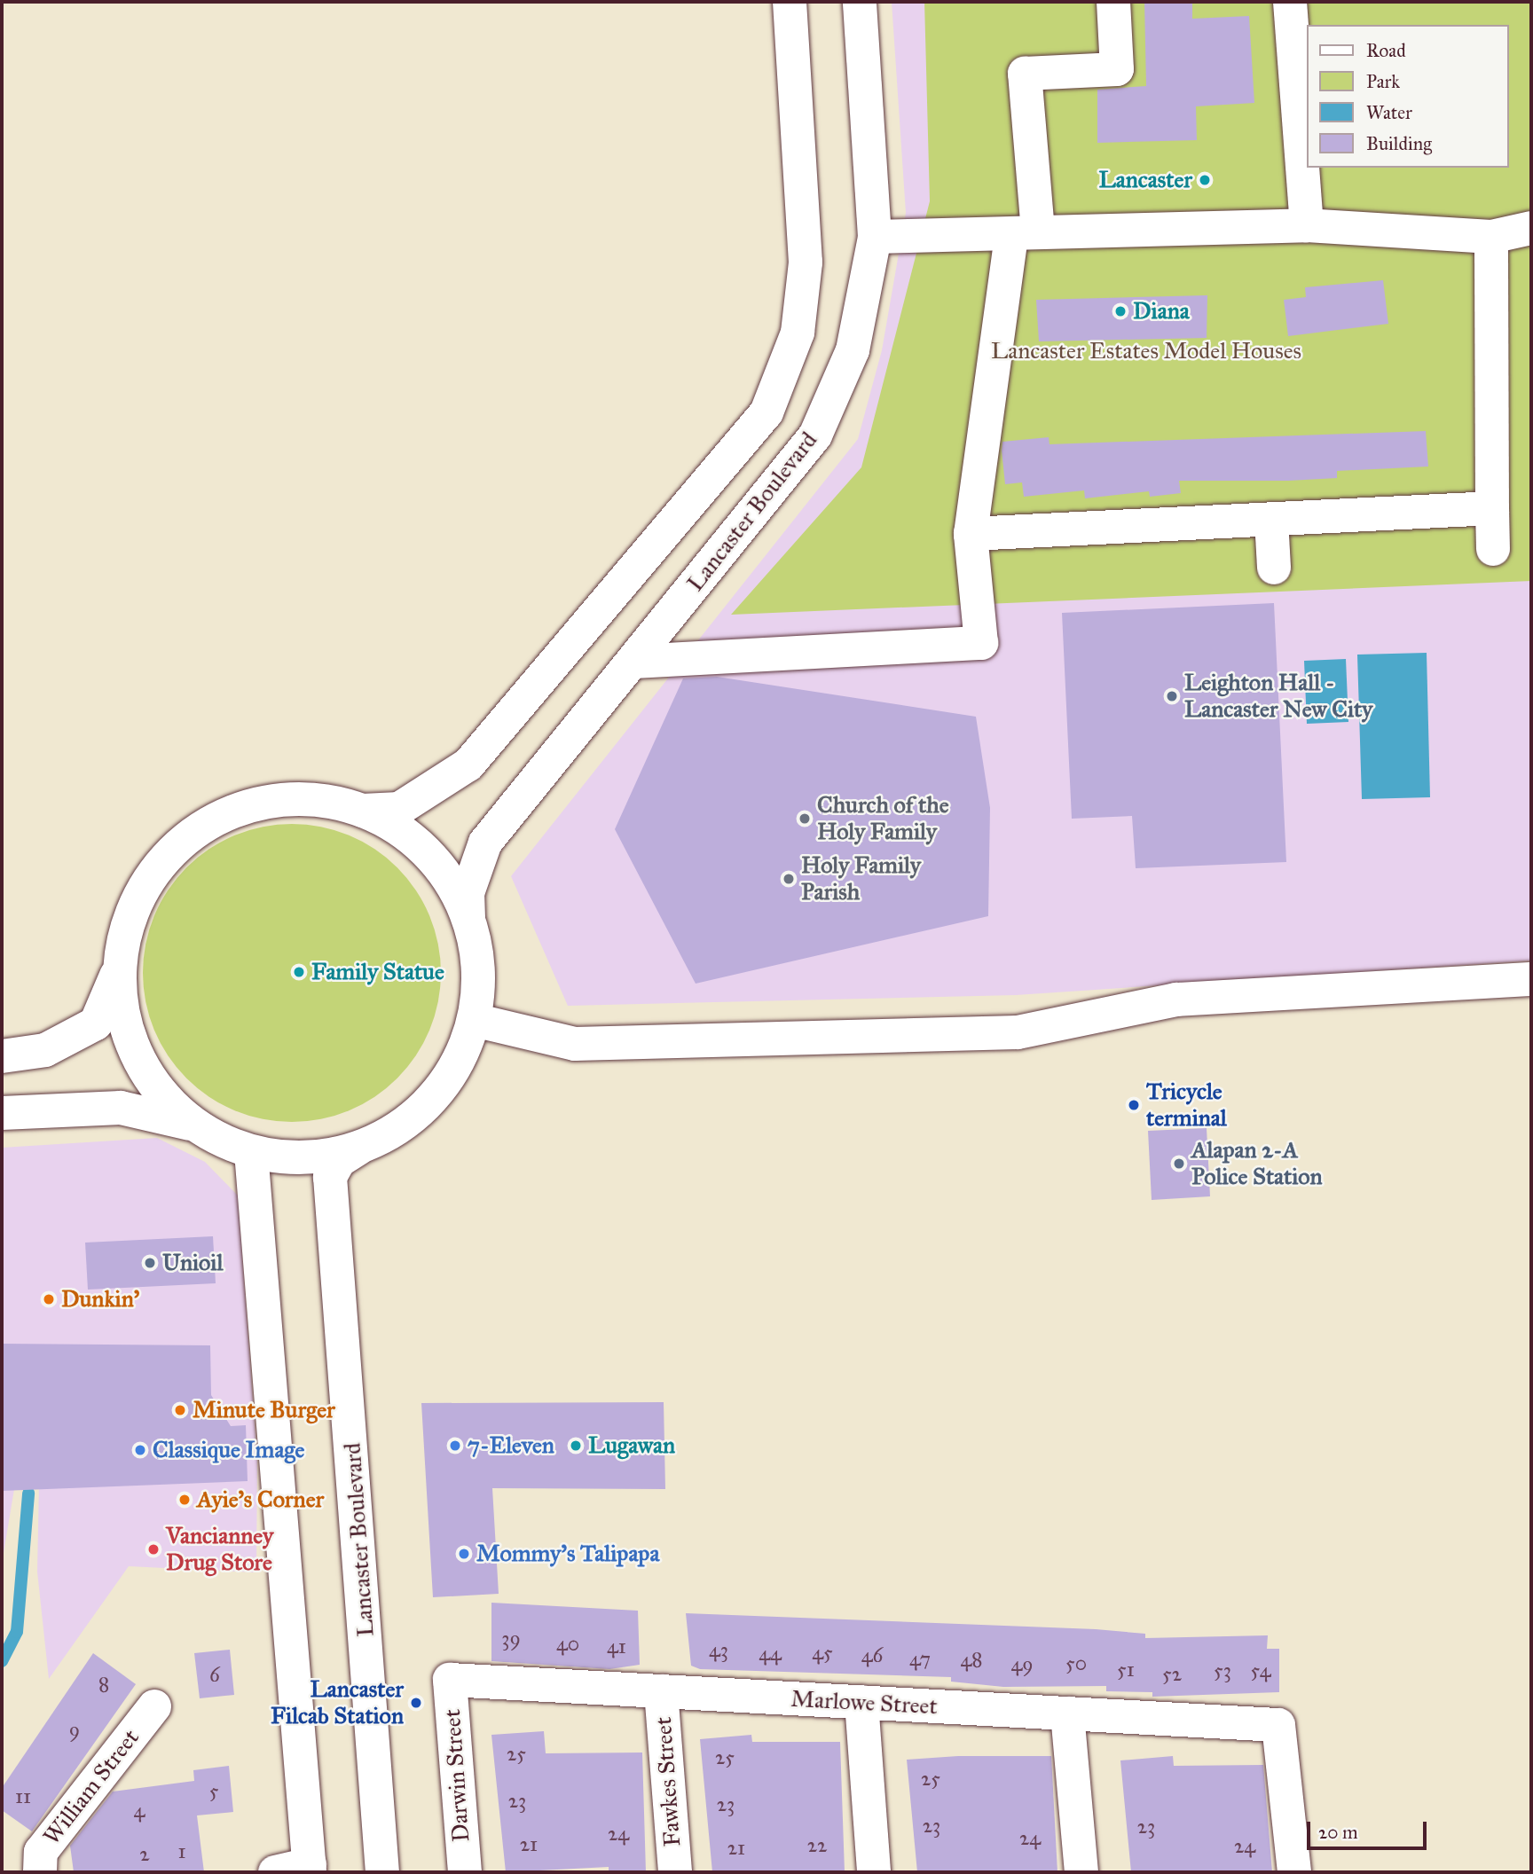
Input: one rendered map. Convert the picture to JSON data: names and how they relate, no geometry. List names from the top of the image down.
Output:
{
  "streets": {
    "street": [
      "Lancaster Boulevard",
      "Marlowe Street",
      "Darwin Street",
      "Fawkes Street",
      "William Street"
    ]
  },
  "crossings": [
    ["Marlowe Street", "Darwin Street"],
    ["Marlowe Street", "Fawkes Street"]
  ],
  "parks": ["Lancaster Estates Model Houses"],
  "places": [
    "Lancaster",
    "Diana",
    "Leighton Hall - Lancaster New City",
    "Church of the Holy Family",
    "Holy Family Parish",
    "Family Statue",
    "Tricycle terminal",
    "Alapan 2-A Police Station",
    "Unioil",
    "Dunkin'",
    "Minute Burger",
    "7-Eleven",
    "Lugawan",
    "Classique Image",
    "Ayie's Corner",
    "Vancianney Drug Store",
    "Mommy's Talipapa",
    "Lancaster Filcab Station"
  ],
  "house_numbers": [
    "39",
    "40",
    "41",
    "43",
    "45",
    "44",
    "46",
    "47",
    "48",
    "50",
    "49",
    "51",
    "53",
    "54",
    "52",
    "6",
    "8",
    "9",
    "25",
    "25",
    "25",
    "5",
    "11",
    "23",
    "23",
    "4",
    "23",
    "23",
    "24",
    "24",
    "21",
    "22",
    "24",
    "21",
    "1",
    "2"
  ],
  "legend": [
    "Road",
    "Park",
    "Water",
    "Building"
  ],
  "scale_bar": "20 m"
}
